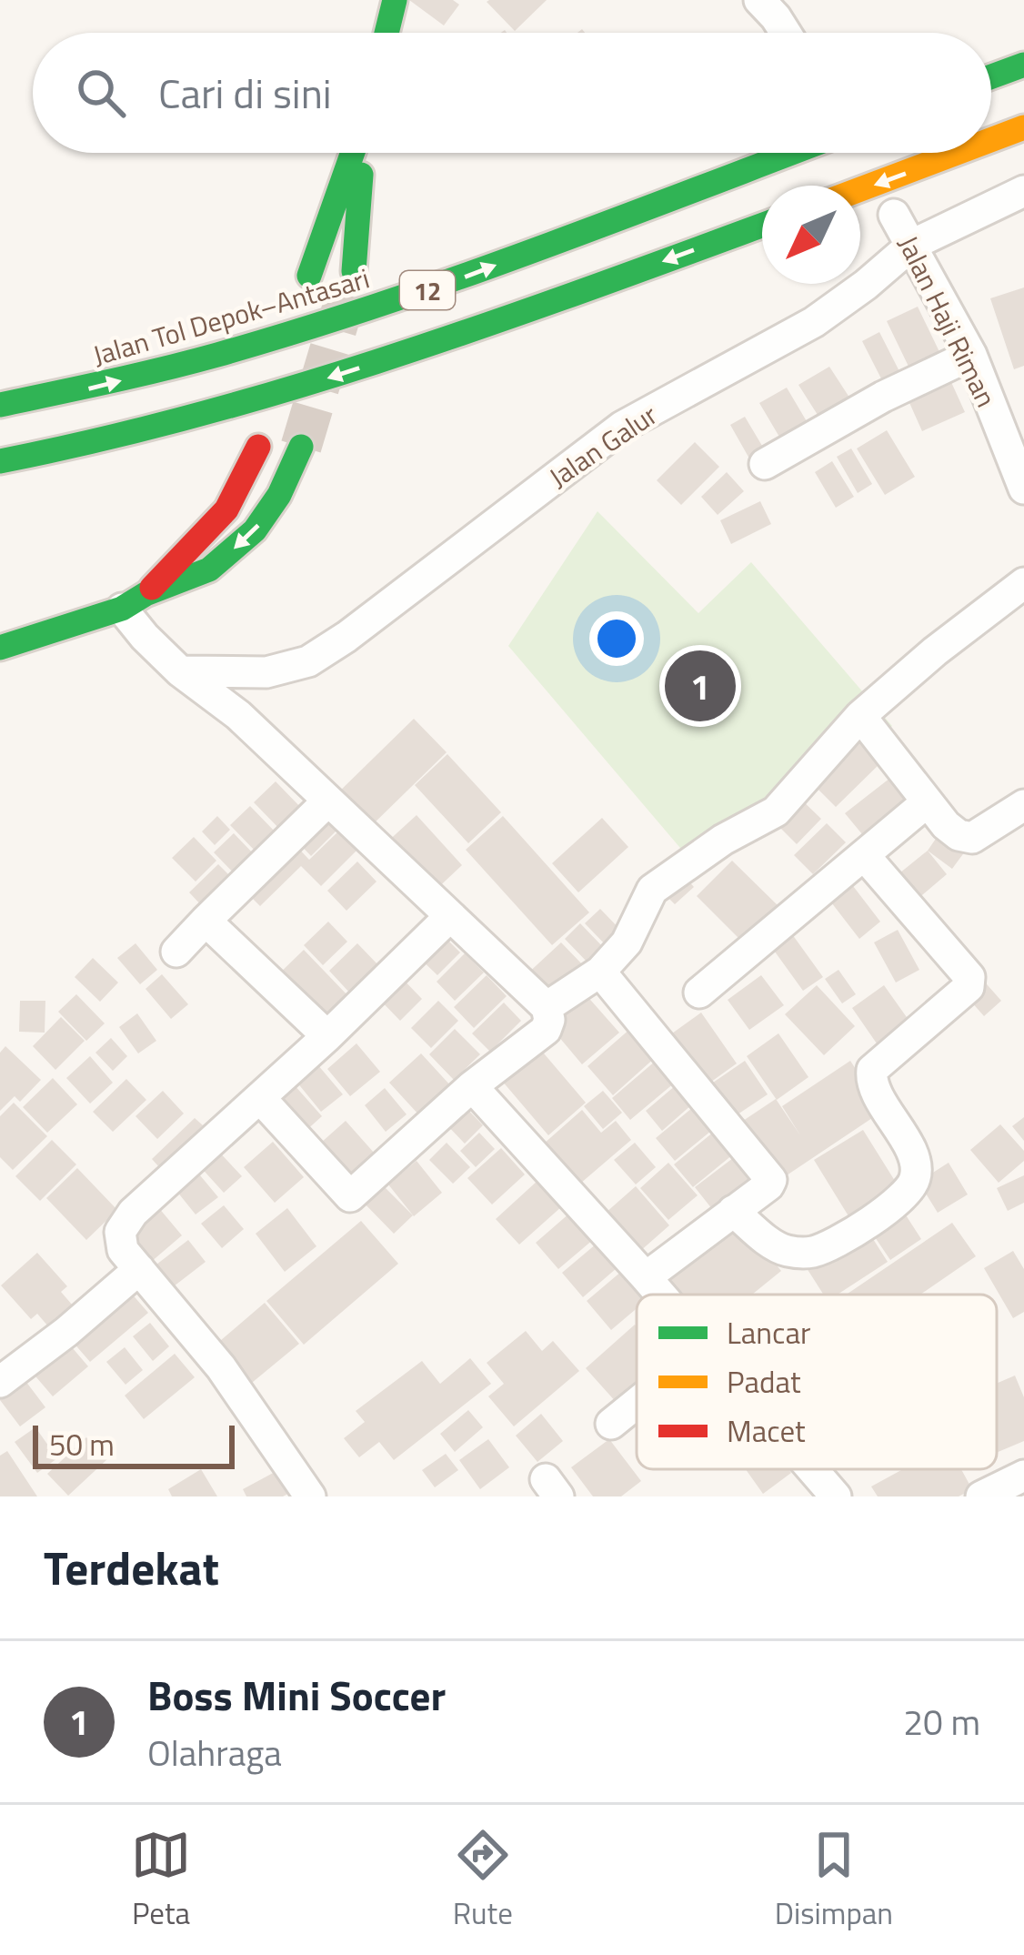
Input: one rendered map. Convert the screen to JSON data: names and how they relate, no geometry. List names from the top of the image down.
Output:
{
  "streets": {
    "main road": ["12", "Jalan Tol Depok–Antasari"],
    "street": ["Jalan Haji Riman", "Jalan Galur"]
  },
  "crossings": [
    ["Jalan Haji Riman", "Jalan Galur"]
  ],
  "legend": ["Lancar", "Padat", "Macet"],
  "scale_bar": "50 m",
  "north": "bottom left",
  "page": {
    "search": "Cari di sini",
    "pins": "1",
    "scale": "50 m",
    "heading": "Terdekat",
    "list": [
      {
        "mark": "1",
        "name": "Boss Mini Soccer",
        "note": "Olahraga",
        "value": "20 m"
      }
    ],
    "nav": ["Peta", "Rute", "Disimpan"]
  }
}
